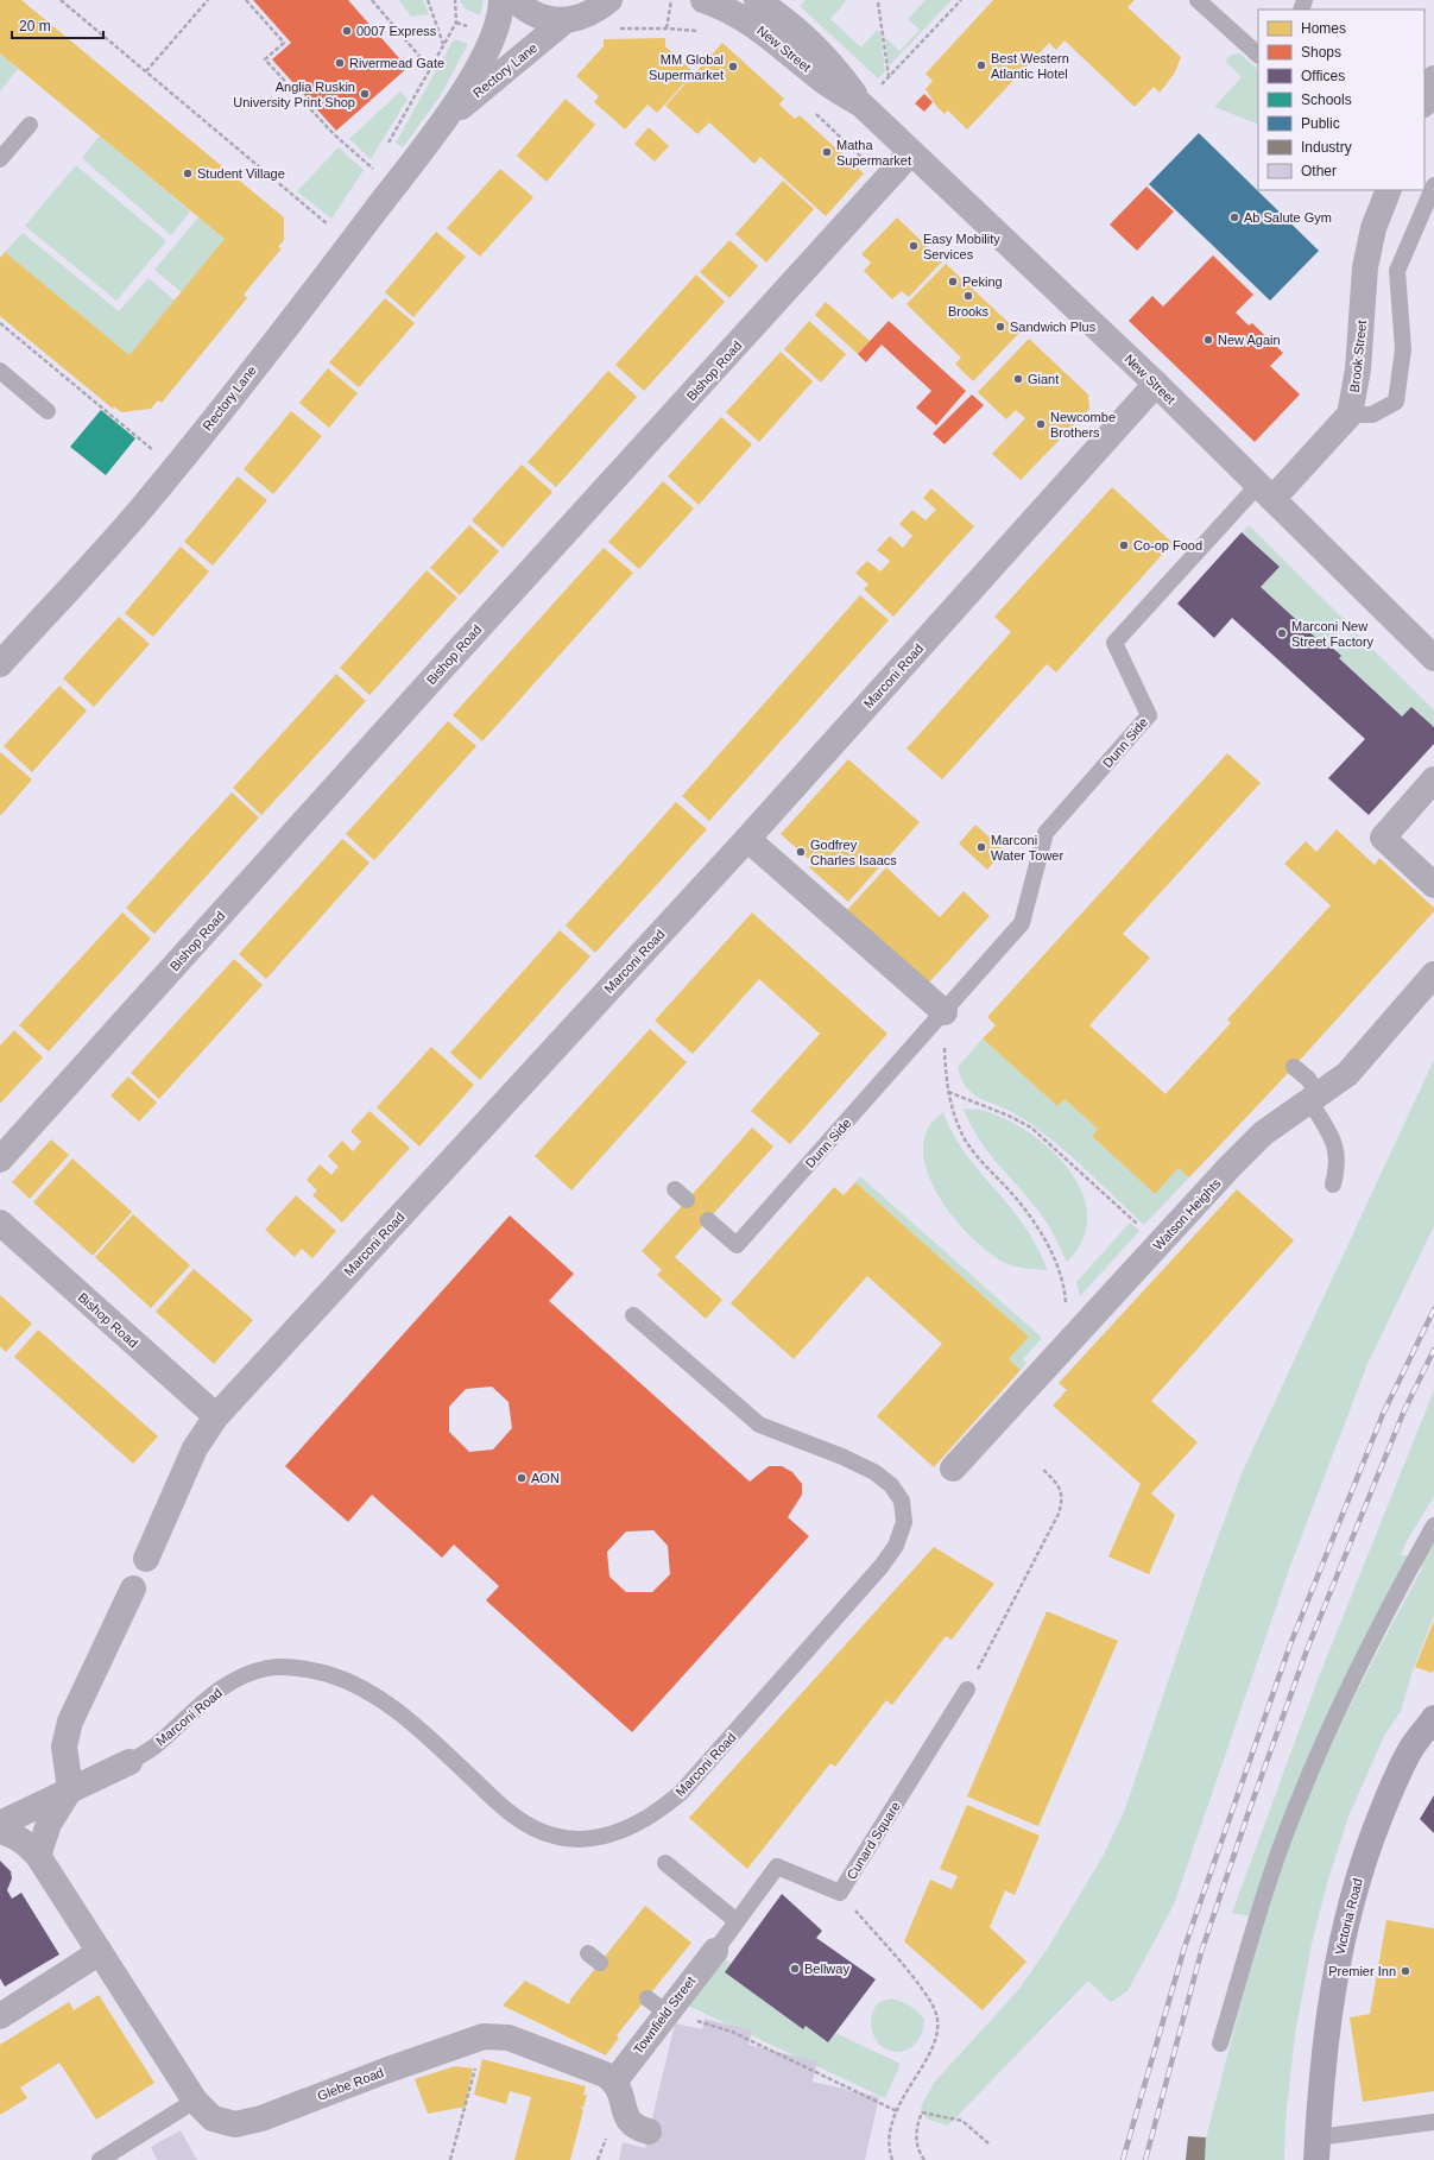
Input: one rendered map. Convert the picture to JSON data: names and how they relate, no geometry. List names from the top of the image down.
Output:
{
  "streets": {
    "main road": ["Victoria Road"],
    "street": [
      "New Street",
      "Rectory Lane",
      "Brook Street",
      "Bishop Road",
      "Marconi Road",
      "Watson Heights",
      "Townfield Street",
      "Glebe Road"
    ],
    "lane": ["Dunn Side", "Cunard Square"]
  },
  "crossings": [
    ["New Street", "Bishop Road"],
    ["New Street", "Marconi Road"],
    ["New Street", "Dunn Side"],
    ["Bishop Road", "Marconi Road"],
    ["Cunard Square", "Townfield Street"],
    ["Townfield Street", "Glebe Road"]
  ],
  "places": [
    "0007 Express",
    "Rivermead Gate",
    "Best Western Atlantic Hotel",
    "MM Global Supermarket",
    "Anglia Ruskin University Print Shop",
    "Matha Supermarket",
    "Student Village",
    "Ab Salute Gym",
    "Easy Mobility Services",
    "Peking",
    "Brooks",
    "Sandwich Plus",
    "New Again",
    "Giant",
    "Newcombe Brothers",
    "Co-op Food",
    "Marconi New Street Factory",
    "Marconi Water Tower",
    "Godfrey Charles Isaacs",
    "AON",
    "Bellway",
    "Premier Inn"
  ],
  "legend": [
    "Homes",
    "Shops",
    "Offices",
    "Schools",
    "Public",
    "Industry",
    "Other"
  ],
  "scale_bar": "20 m"
}
